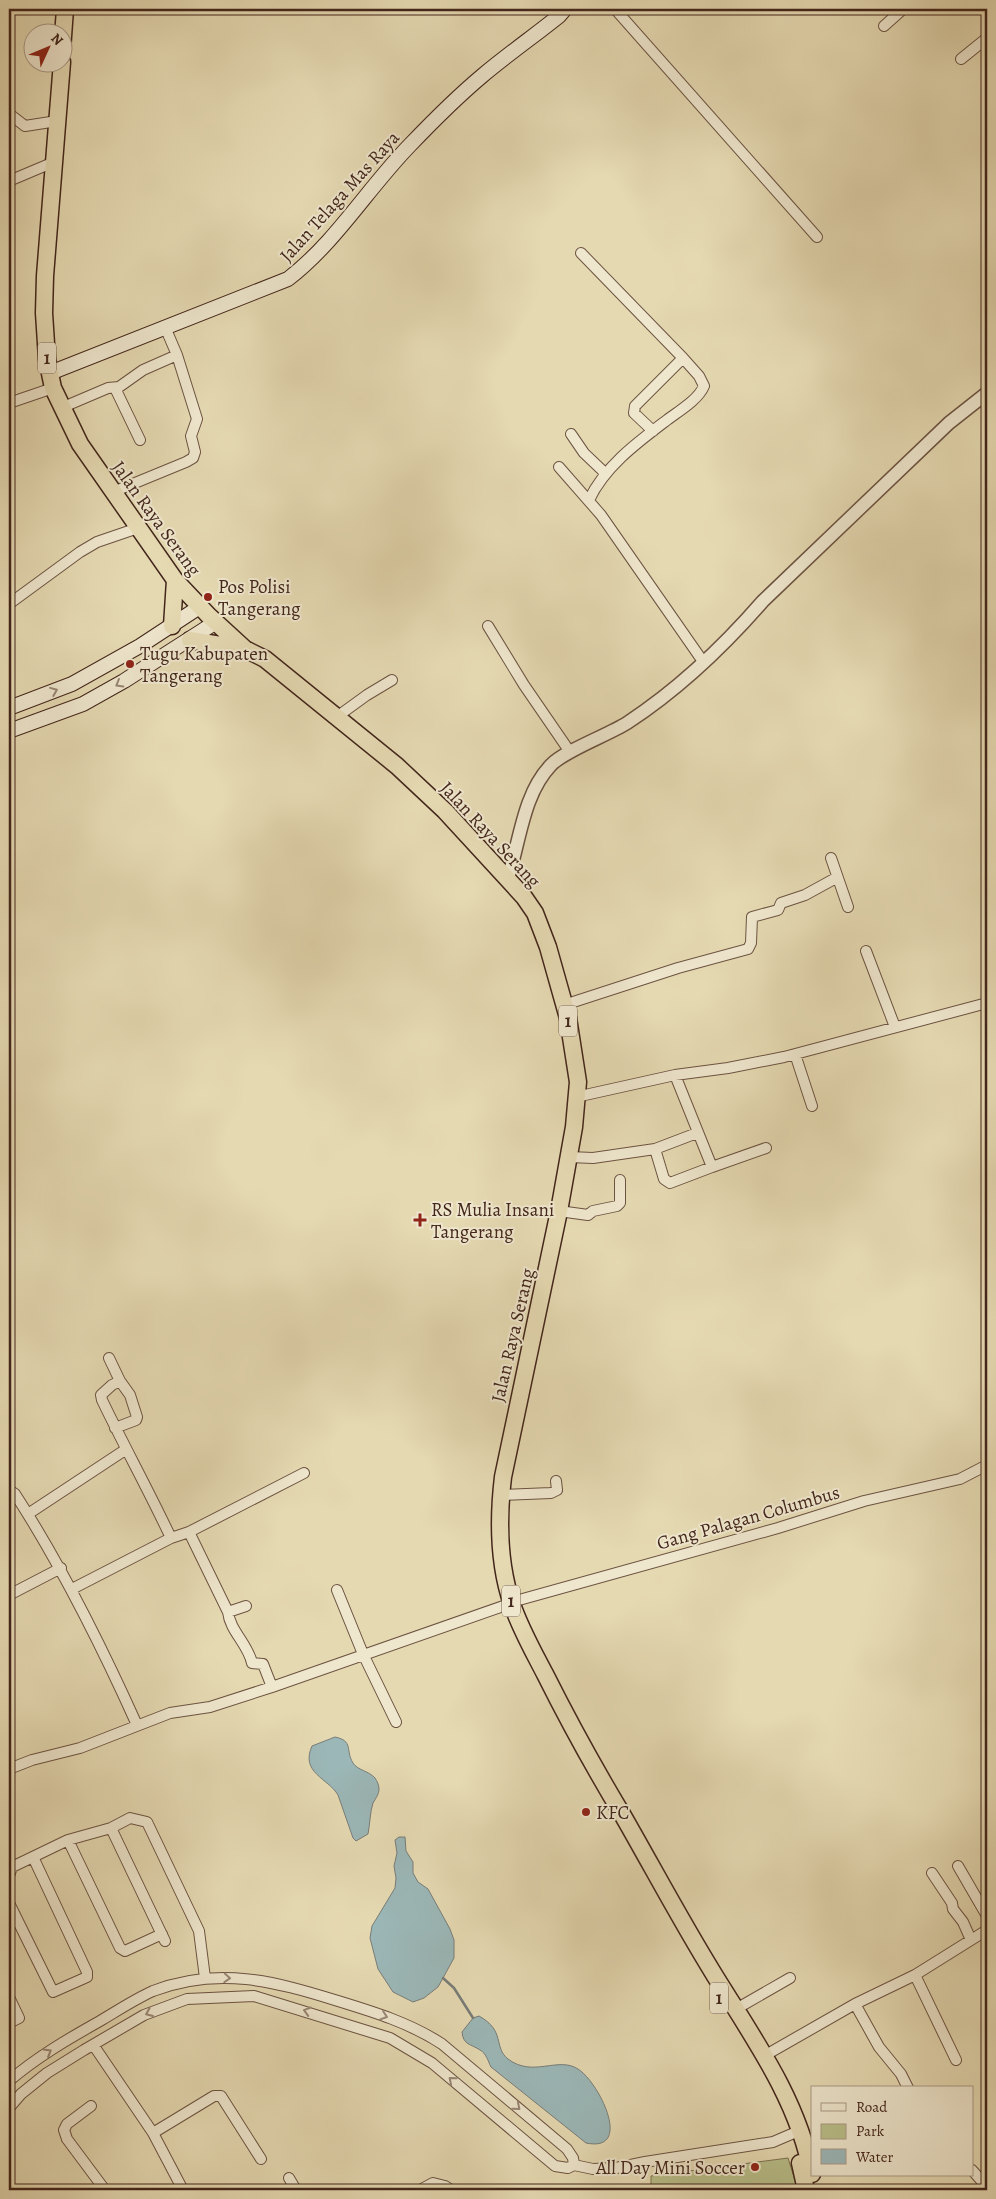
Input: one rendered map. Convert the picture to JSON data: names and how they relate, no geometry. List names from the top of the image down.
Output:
{
  "streets": {
    "highway": ["1", "Jalan Raya Serang"],
    "main road": ["Jalan Telaga Mas Raya"],
    "street": ["Gang Palagan Columbus"]
  },
  "crossings": [
    ["Jalan Telaga Mas Raya", "Jalan Raya Serang"],
    ["1", "Jalan Raya Serang"],
    ["Jalan Raya Serang", "Gang Palagan Columbus"]
  ],
  "places": {
    "other": [
      "Pos Polisi Tangerang",
      "Tugu Kabupaten Tangerang",
      "KFC",
      "All Day Mini Soccer"
    ],
    "health": ["RS Mulia Insani Tangerang"]
  },
  "legend": ["Road", "Park", "Water"],
  "north": "top right"
}
